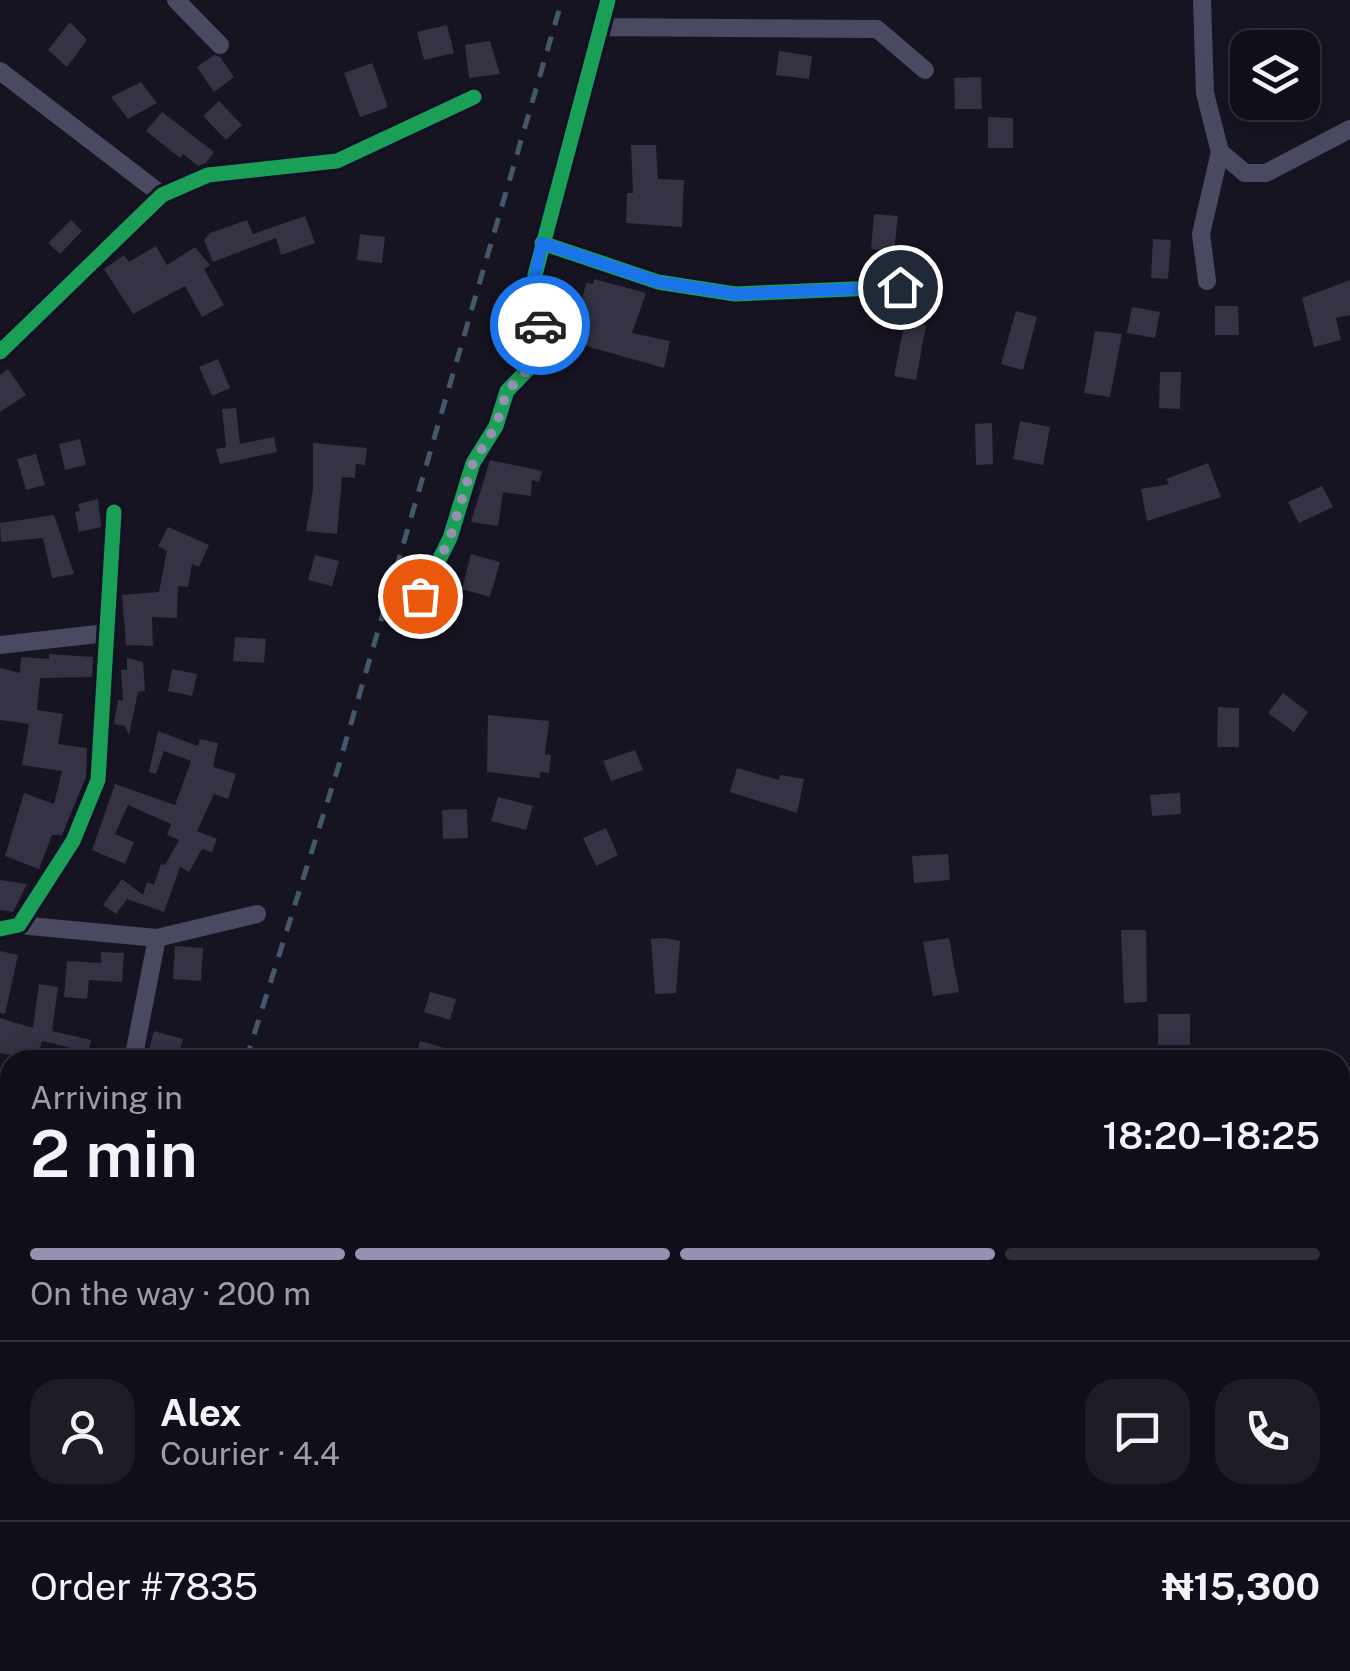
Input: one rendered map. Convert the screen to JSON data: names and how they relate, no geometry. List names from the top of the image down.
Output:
{
  "page": {
    "heading": ["2 min", "Arriving in", "18:20–18:25"],
    "panel": [
      "Alex",
      "Courier · 4.4",
      "Order #7835",
      "₦15,300"
    ],
    "bar": "On the way · 200 m"
  }
}
